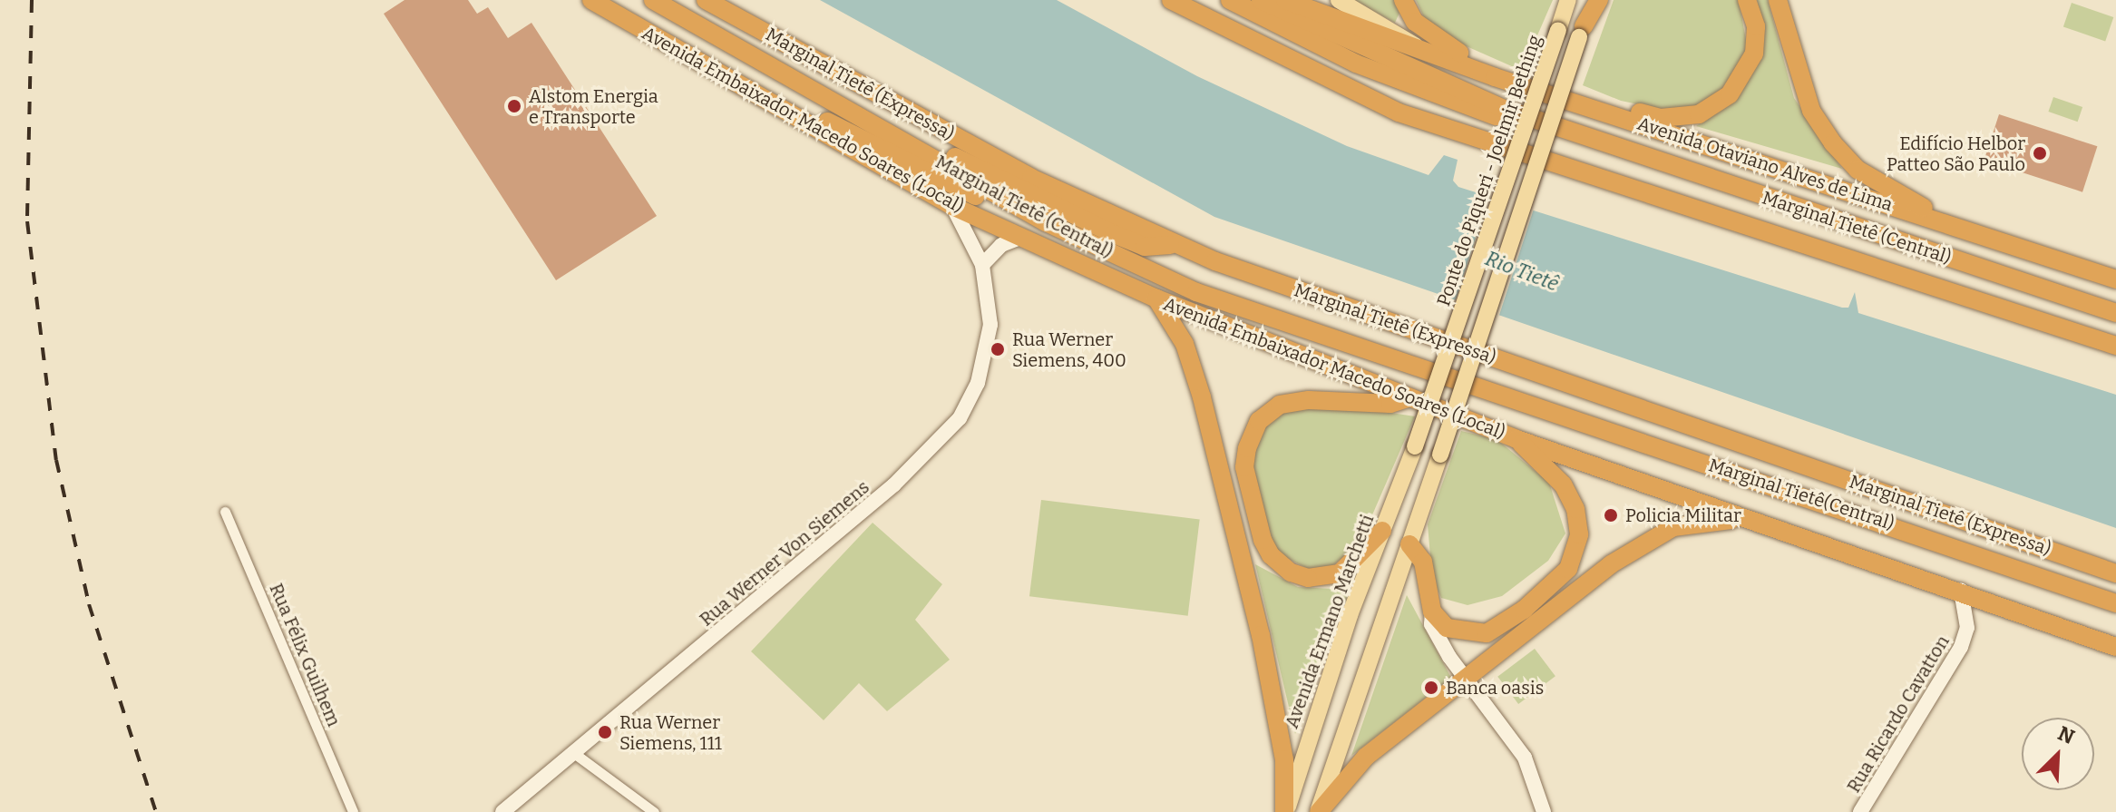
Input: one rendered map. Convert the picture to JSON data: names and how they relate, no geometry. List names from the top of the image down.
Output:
{
  "streets": {
    "highway": [
      "Marginal Tietê (Expressa)",
      "Avenida Embaixador Macedo Soares (Local)",
      "Avenida Otaviano Alves de Lima",
      "Marginal Tietê (Central)",
      "Marginal Tietê(Central)"
    ],
    "main road": ["Ponte do Piqueri - Joelmir Bething", "Avenida Ermano Marchetti"],
    "street": ["Rua Werner Von Siemens", "Rua Félix Guilhem", "Rua Ricardo Cavatton"]
  },
  "crossings": [
    ["Avenida Embaixador Macedo Soares (Local)", "Rua Werner Von Siemens"],
    ["Avenida Embaixador Macedo Soares (Local)", "Rua Ricardo Cavatton"],
    ["Ponte do Piqueri - Joelmir Bething", "Avenida Ermano Marchetti"],
    ["Marginal Tietê (Central)", "Marginal Tietê(Central)"]
  ],
  "water": ["Rio Tietê"],
  "places": [
    "Alstom Energia e Transporte",
    "Edifício Helbor Patteo São Paulo",
    "Rua Werner Siemens, 400",
    "Policia Militar",
    "Banca oasis",
    "Rua Werner Siemens, 111"
  ],
  "north": "top right"
}
